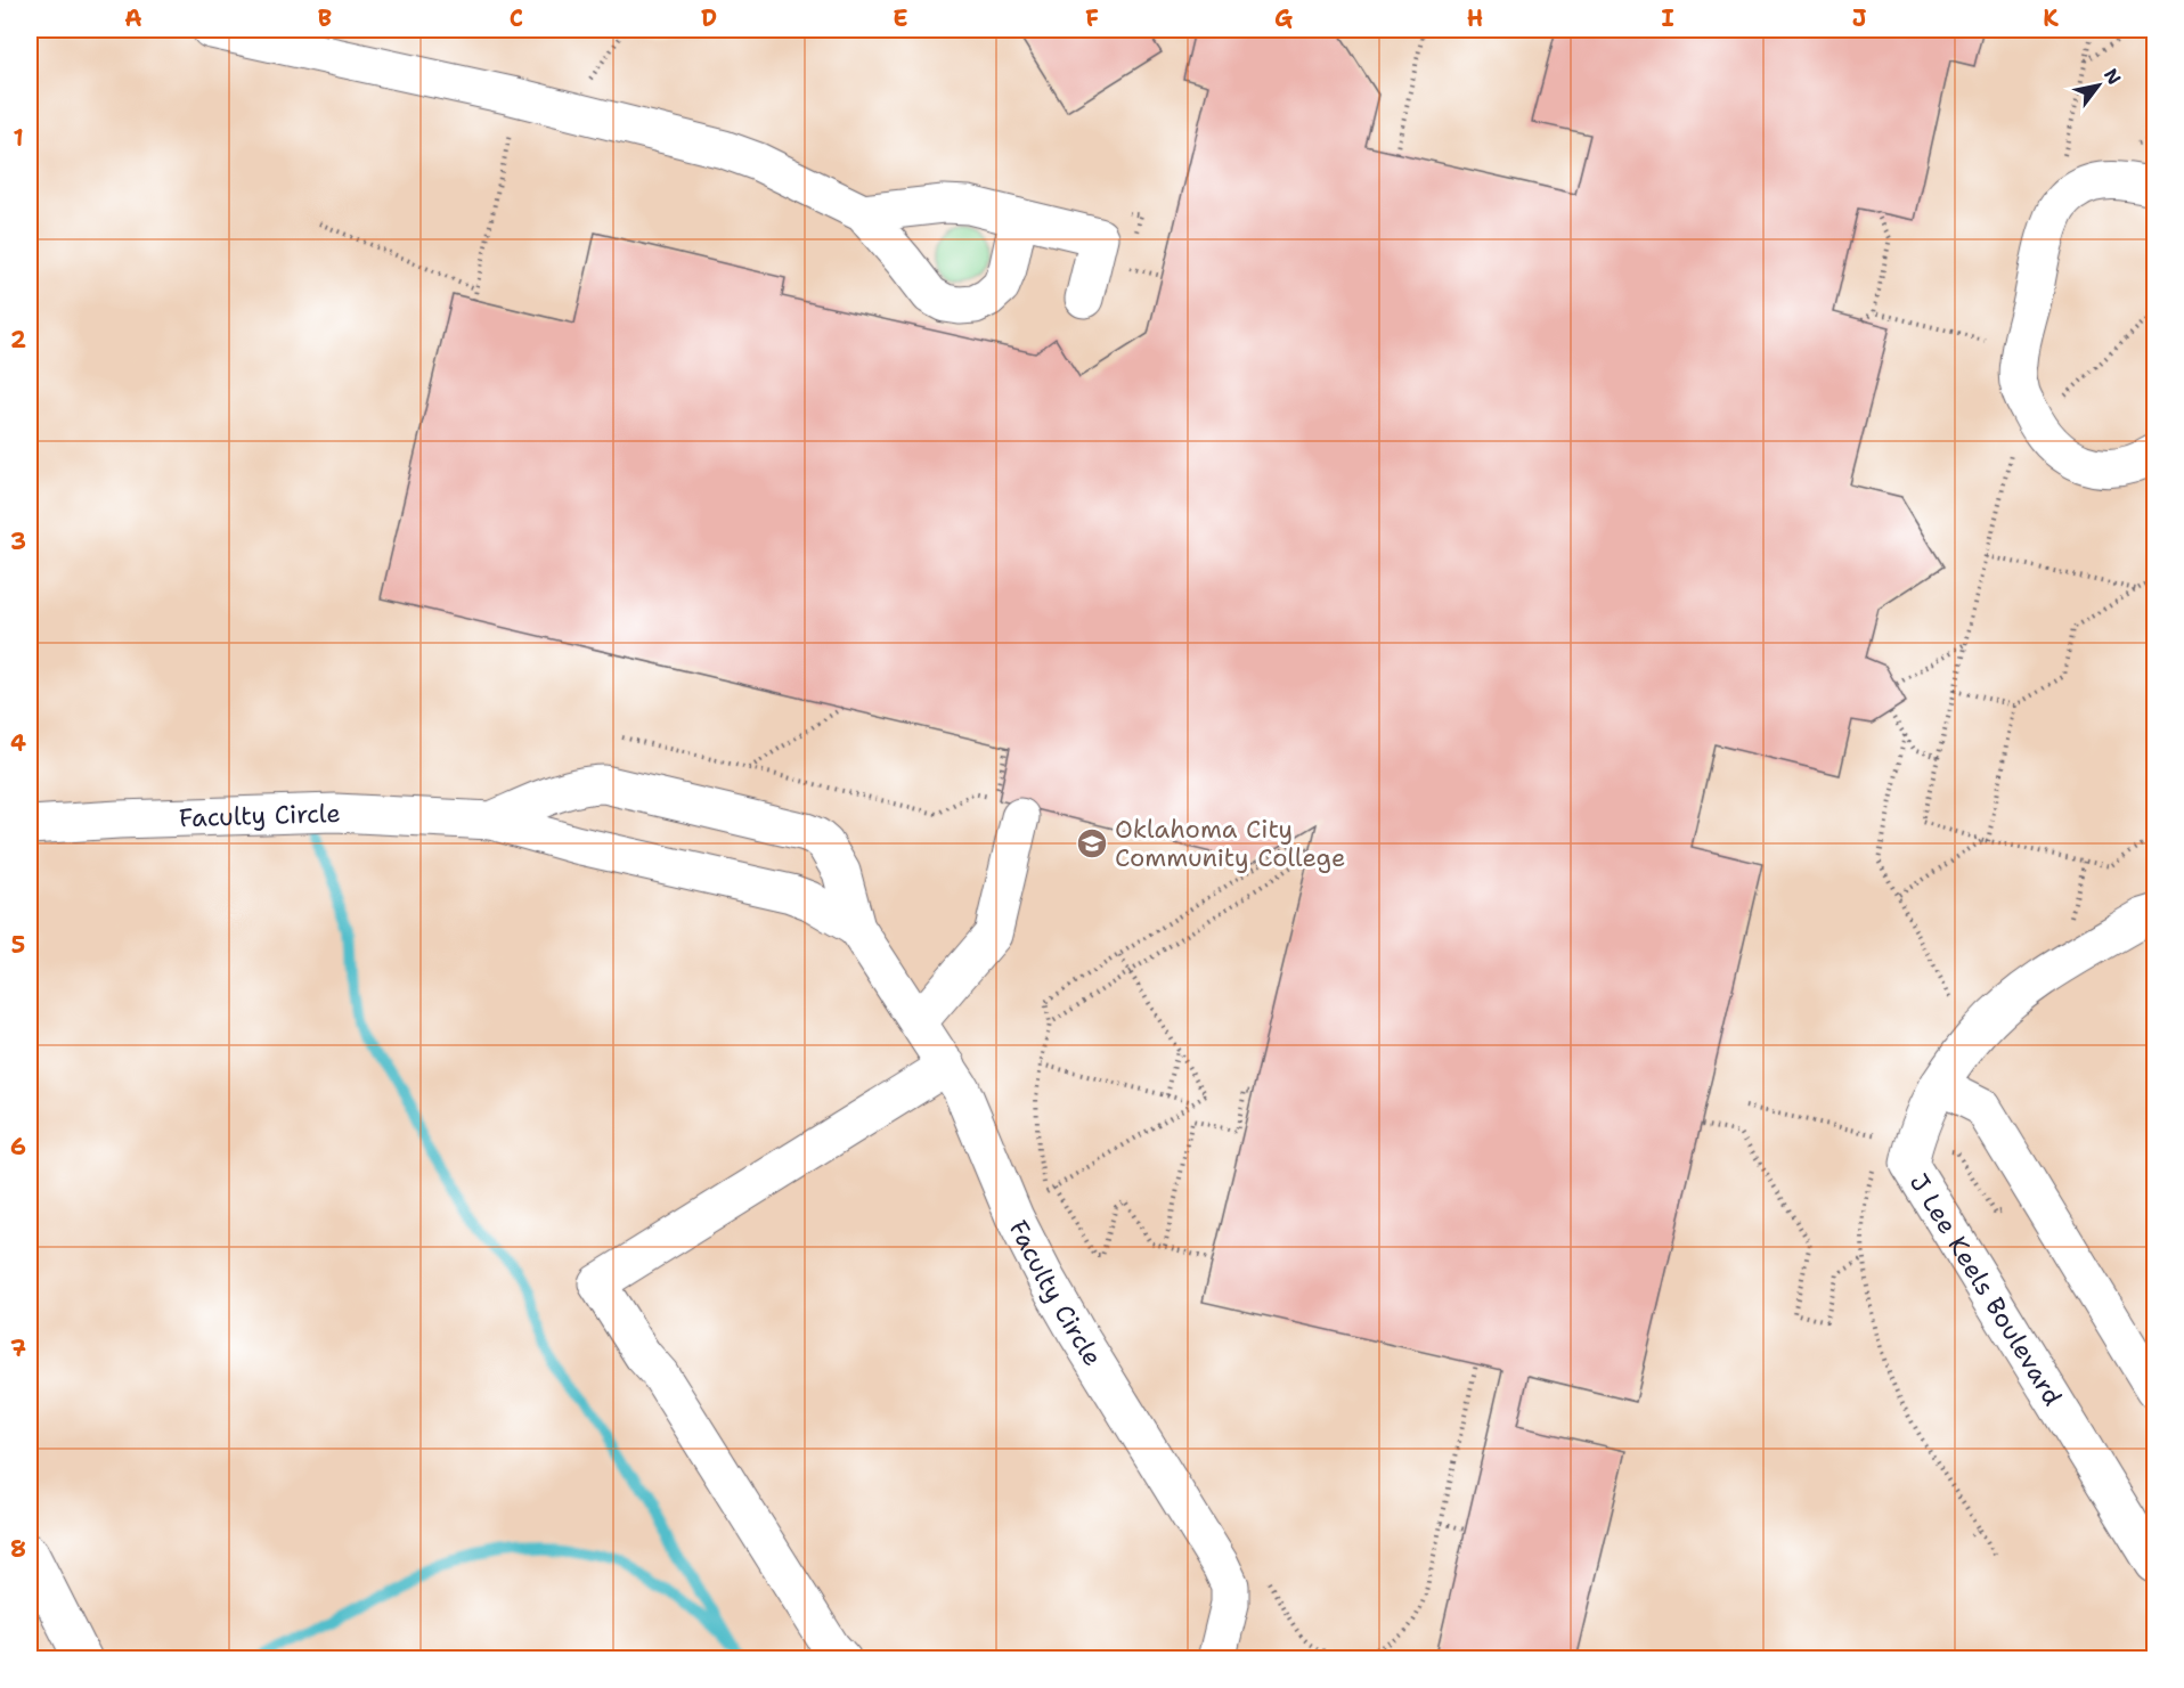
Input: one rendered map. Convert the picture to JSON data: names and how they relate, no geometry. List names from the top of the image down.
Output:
{
  "streets": {
    "street": ["Faculty Circle", "J Lee Keels Boulevard"]
  },
  "places": {
    "school or university": ["Oklahoma City Community College"]
  },
  "north": "top right",
  "grid": {
    "columns": [
      "A",
      "B",
      "C",
      "D",
      "E",
      "F",
      "G",
      "H",
      "I",
      "J",
      "K"
    ],
    "rows": [
      "1",
      "2",
      "3",
      "4",
      "5",
      "6",
      "7",
      "8"
    ]
  }
}
